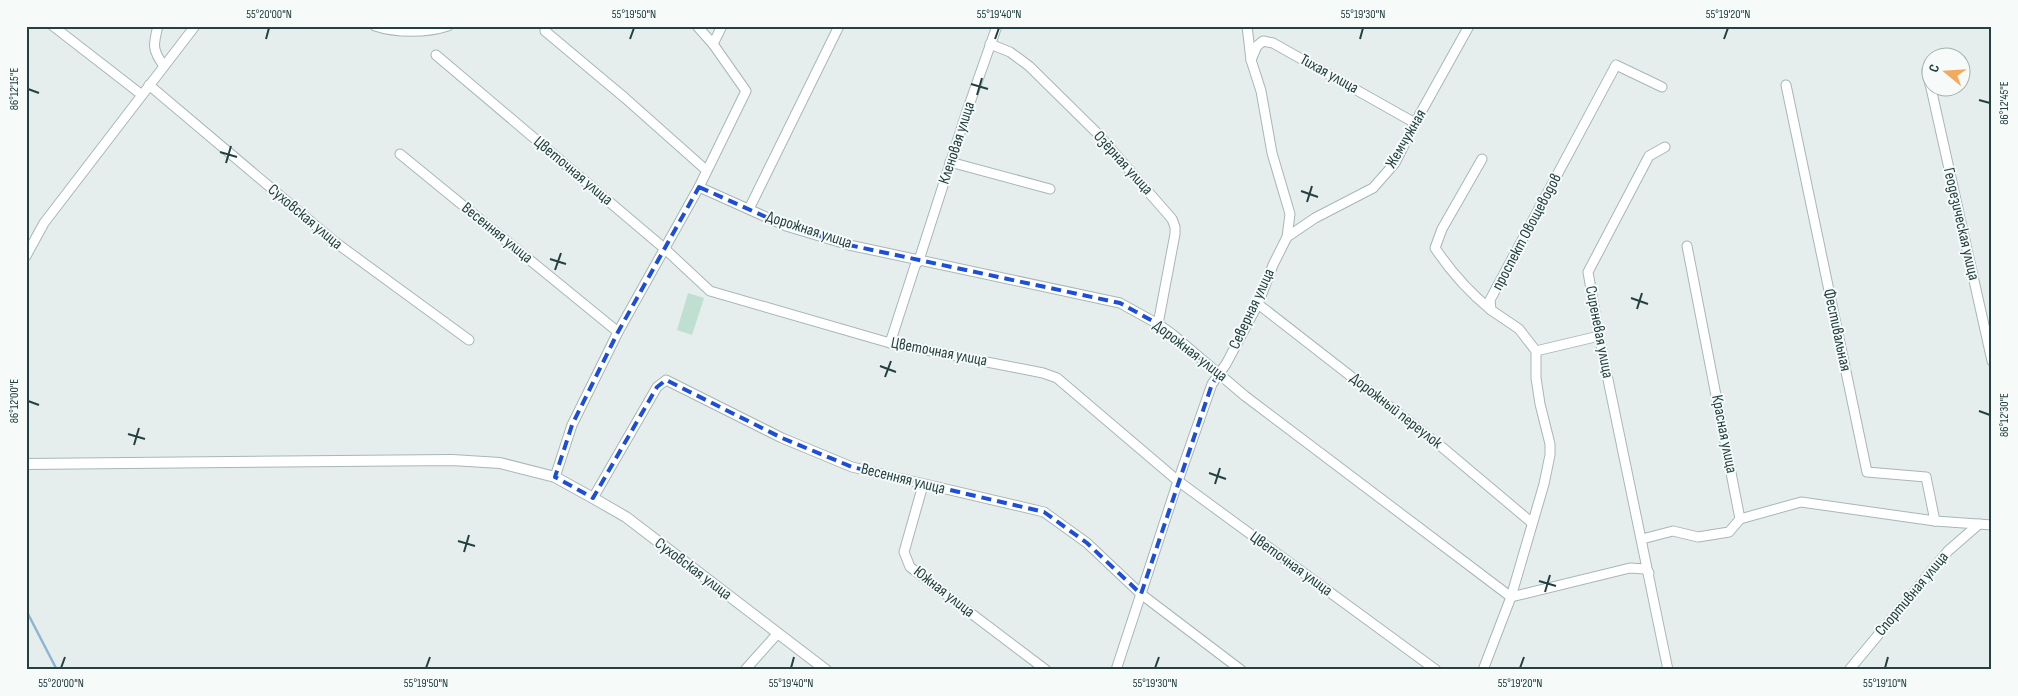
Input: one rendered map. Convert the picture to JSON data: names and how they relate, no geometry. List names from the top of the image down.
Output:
{
  "streets": {
    "street": [
      "Тихая улица",
      "Жемчужная",
      "Кленовая улица",
      "Озёрная улица",
      "Цветочная улица",
      "Суховская улица",
      "Геодезическая улица",
      "Дорожная улица",
      "проспект Овощеводов",
      "Весенняя улица",
      "Северная улица",
      "Фестивальная",
      "Сиреневая улица",
      "Дорожный переулок",
      "Красная улица",
      "Южная улица",
      "Спортивная улица"
    ]
  },
  "crossings": [
    ["Тихая улица", "Жемчужная"],
    ["Тихая улица", "Северная улица"],
    ["Жемчужная", "Северная улица"],
    ["Кленовая улица", "Озёрная улица"],
    ["Кленовая улица", "Цветочная улица"],
    ["Кленовая улица", "Дорожная улица"],
    ["Озёрная улица", "Дорожная улица"],
    ["Цветочная улица", "Северная улица"],
    ["Суховская улица", "Весенняя улица"],
    ["Дорожная улица", "Северная улица"],
    ["Весенняя улица", "Северная улица"],
    ["Весенняя улица", "Южная улица"],
    ["Северная улица", "Дорожный переулок"]
  ],
  "north": "left",
  "coordinates": [
    "55°20'00\"N",
    "55°19'50\"N",
    "55°19'40\"N",
    "55°19'30\"N",
    "55°19'20\"N",
    "86°12'15\"E",
    "86°12'45\"E",
    "86°12'00\"E",
    "86°12'30\"E",
    "55°19'10\"N"
  ]
}
